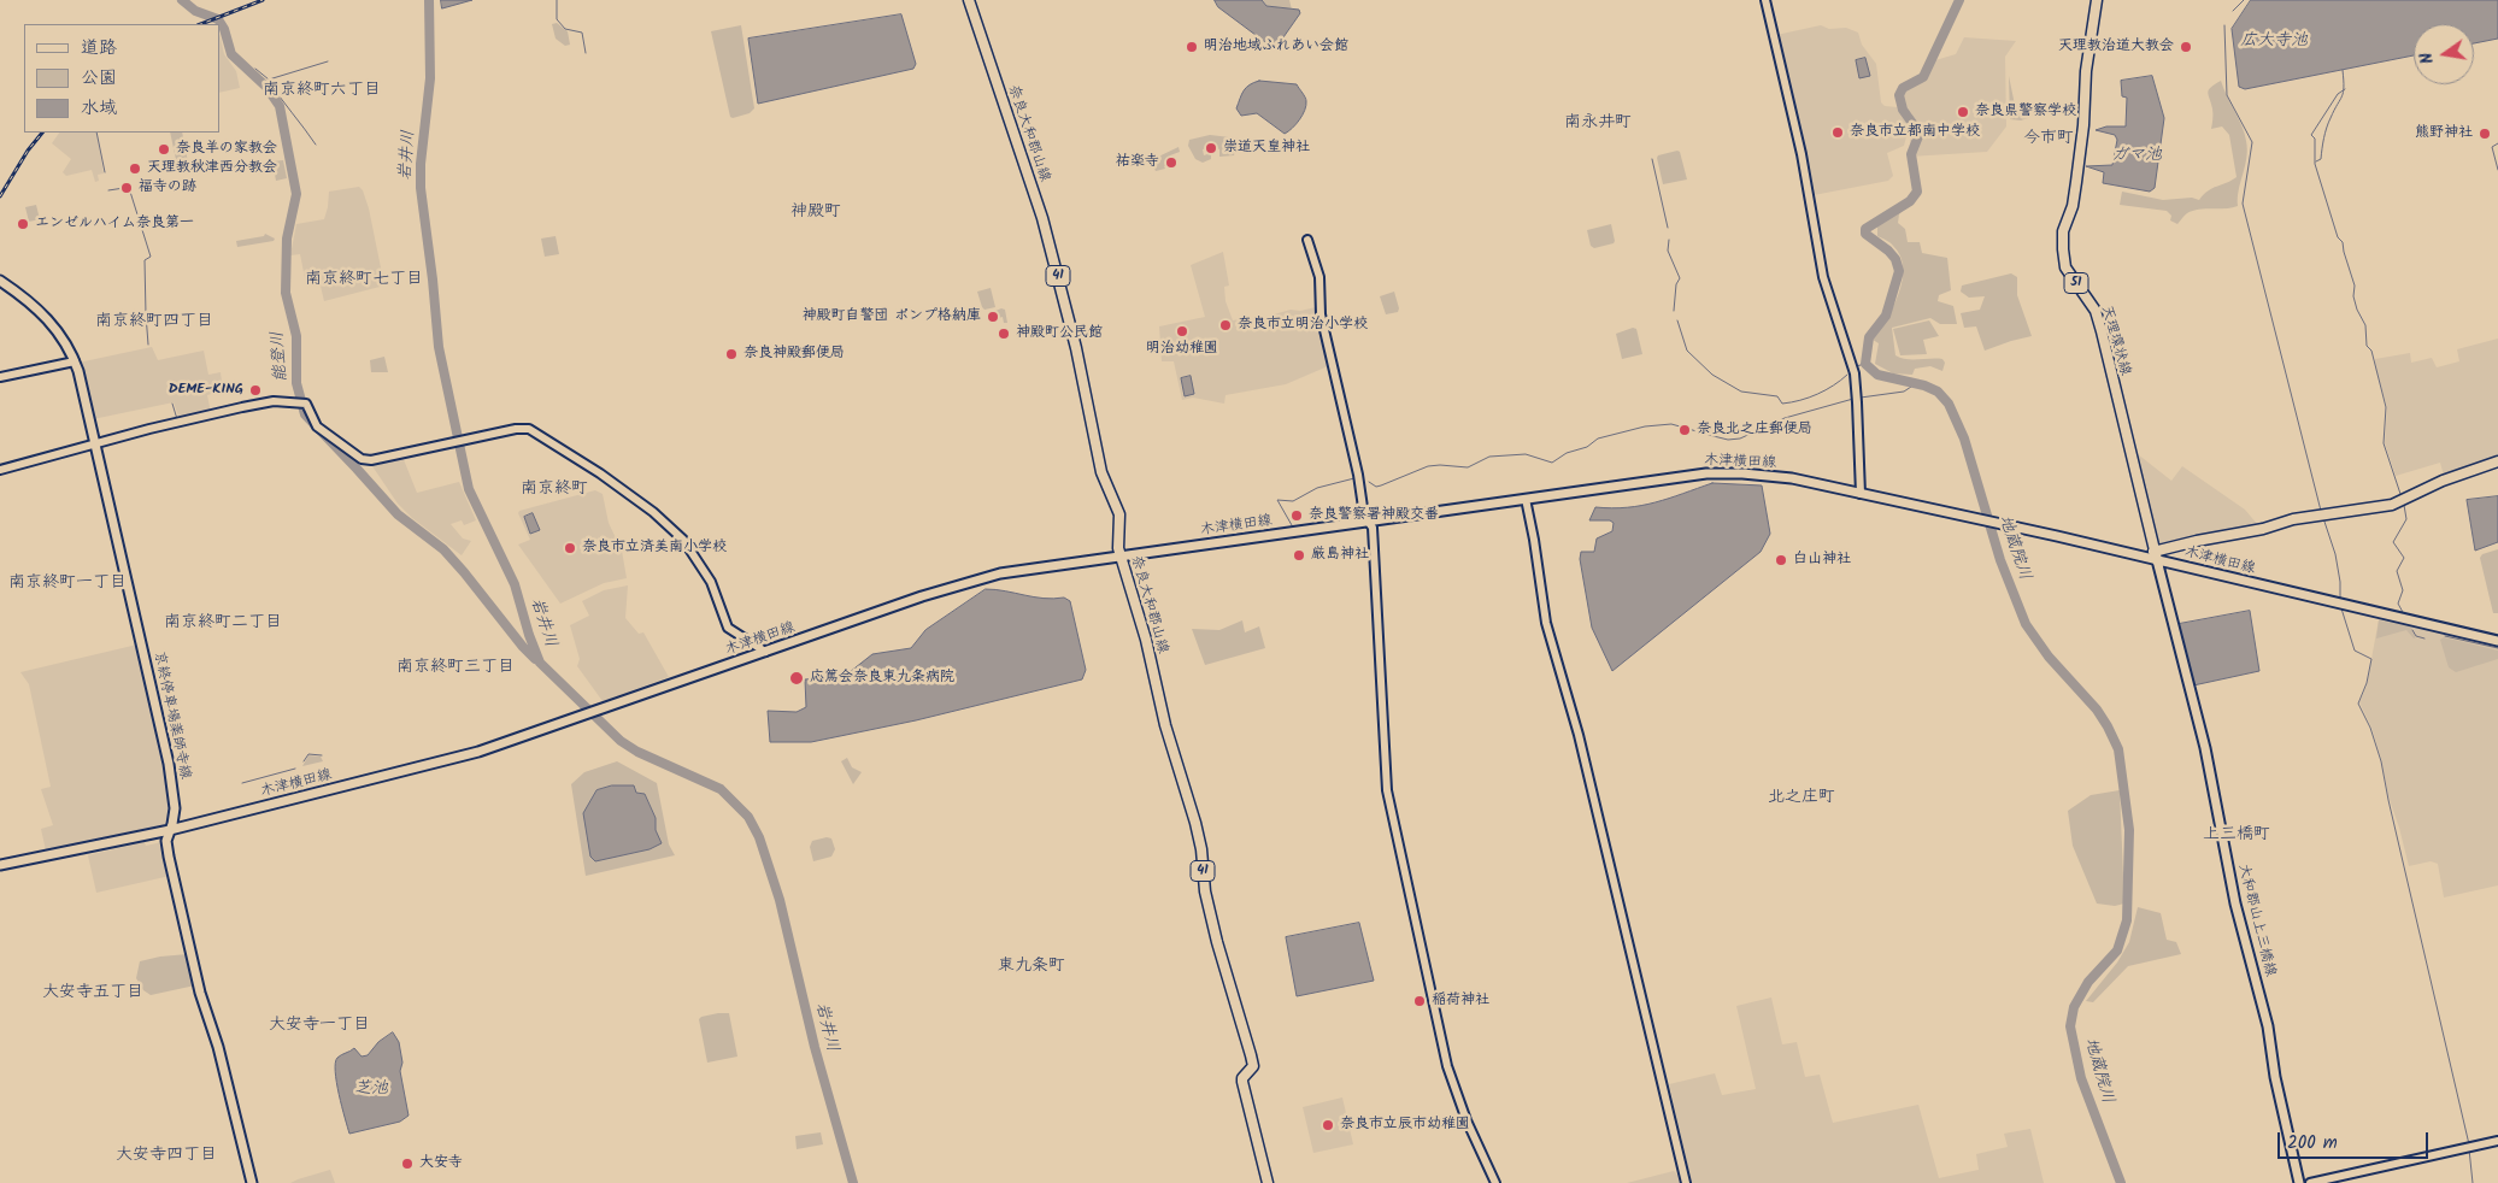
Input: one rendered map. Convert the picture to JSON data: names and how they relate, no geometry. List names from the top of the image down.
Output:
{
  "streets": {
    "main road": [
      "奈良大和郡山線",
      "41",
      "51",
      "天理環状線",
      "木津横田線",
      "京終停車場薬師寺線",
      "大和郡山上三橋線"
    ]
  },
  "crossings": [
    ["奈良大和郡山線", "木津横田線"],
    ["天理環状線", "木津横田線"],
    ["天理環状線", "大和郡山上三橋線"],
    ["木津横田線", "京終停車場薬師寺線"],
    ["木津横田線", "大和郡山上三橋線"]
  ],
  "districts": [
    "南京終町六丁目",
    "南永井町",
    "今市町",
    "神殿町",
    "南京終町七丁目",
    "南京終町四丁目",
    "南京終町",
    "南京終町一丁目",
    "南京終町二丁目",
    "南京終町三丁目",
    "北之庄町",
    "上三橋町",
    "東九条町",
    "大安寺五丁目",
    "大安寺一丁目",
    "大安寺四丁目"
  ],
  "water": [
    "広大寺池",
    "岩井川",
    "ガマ池",
    "能登川",
    "地蔵院川",
    "芝池"
  ],
  "places": [
    "明治地域ふれあい会館",
    "天理教治道大教会",
    "奈良県警察学校",
    "奈良市立都南中学校",
    "熊野神社",
    "崇道天皇神社",
    "奈良羊の家教会",
    "祐楽寺",
    "天理教秋津西分教会",
    "福寺の跡",
    "エンゼルハイム奈良第一",
    "神殿町自警団 ポンプ格納庫",
    "奈良市立明治小学校",
    "明治幼稚園",
    "神殿町公民館",
    "奈良神殿郵便局",
    "DEME-KING",
    "奈良北之庄郵便局",
    "奈良警察署神殿交番",
    "奈良市立済美南小学校",
    "厳島神社",
    "白山神社",
    "応篤会奈良東九条病院",
    "稲荷神社",
    "奈良市立辰市幼稚園",
    "大安寺"
  ],
  "legend": ["道路", "公園", "水域"],
  "scale_bar": "200 m",
  "north": "left"
}
